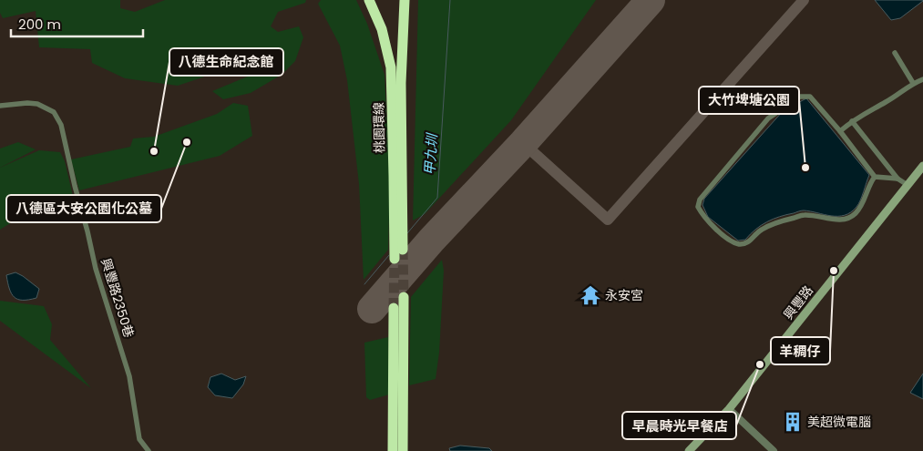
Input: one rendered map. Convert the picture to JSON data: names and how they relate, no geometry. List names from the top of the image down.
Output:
{
  "streets": {
    "highway": ["桃園環線"],
    "main road": ["興豐路"],
    "street": ["興豐路2350巷"]
  },
  "water": ["甲九圳"],
  "places": {
    "other": [
      "八德區大安公園化公墓",
      "八德生命紀念館",
      "大竹埤塘公園",
      "羊稠仔",
      "早晨時光早餐店"
    ],
    "temple": ["永安宮"],
    "building": ["美超微電腦"]
  },
  "scale_bar": "200 m"
}
